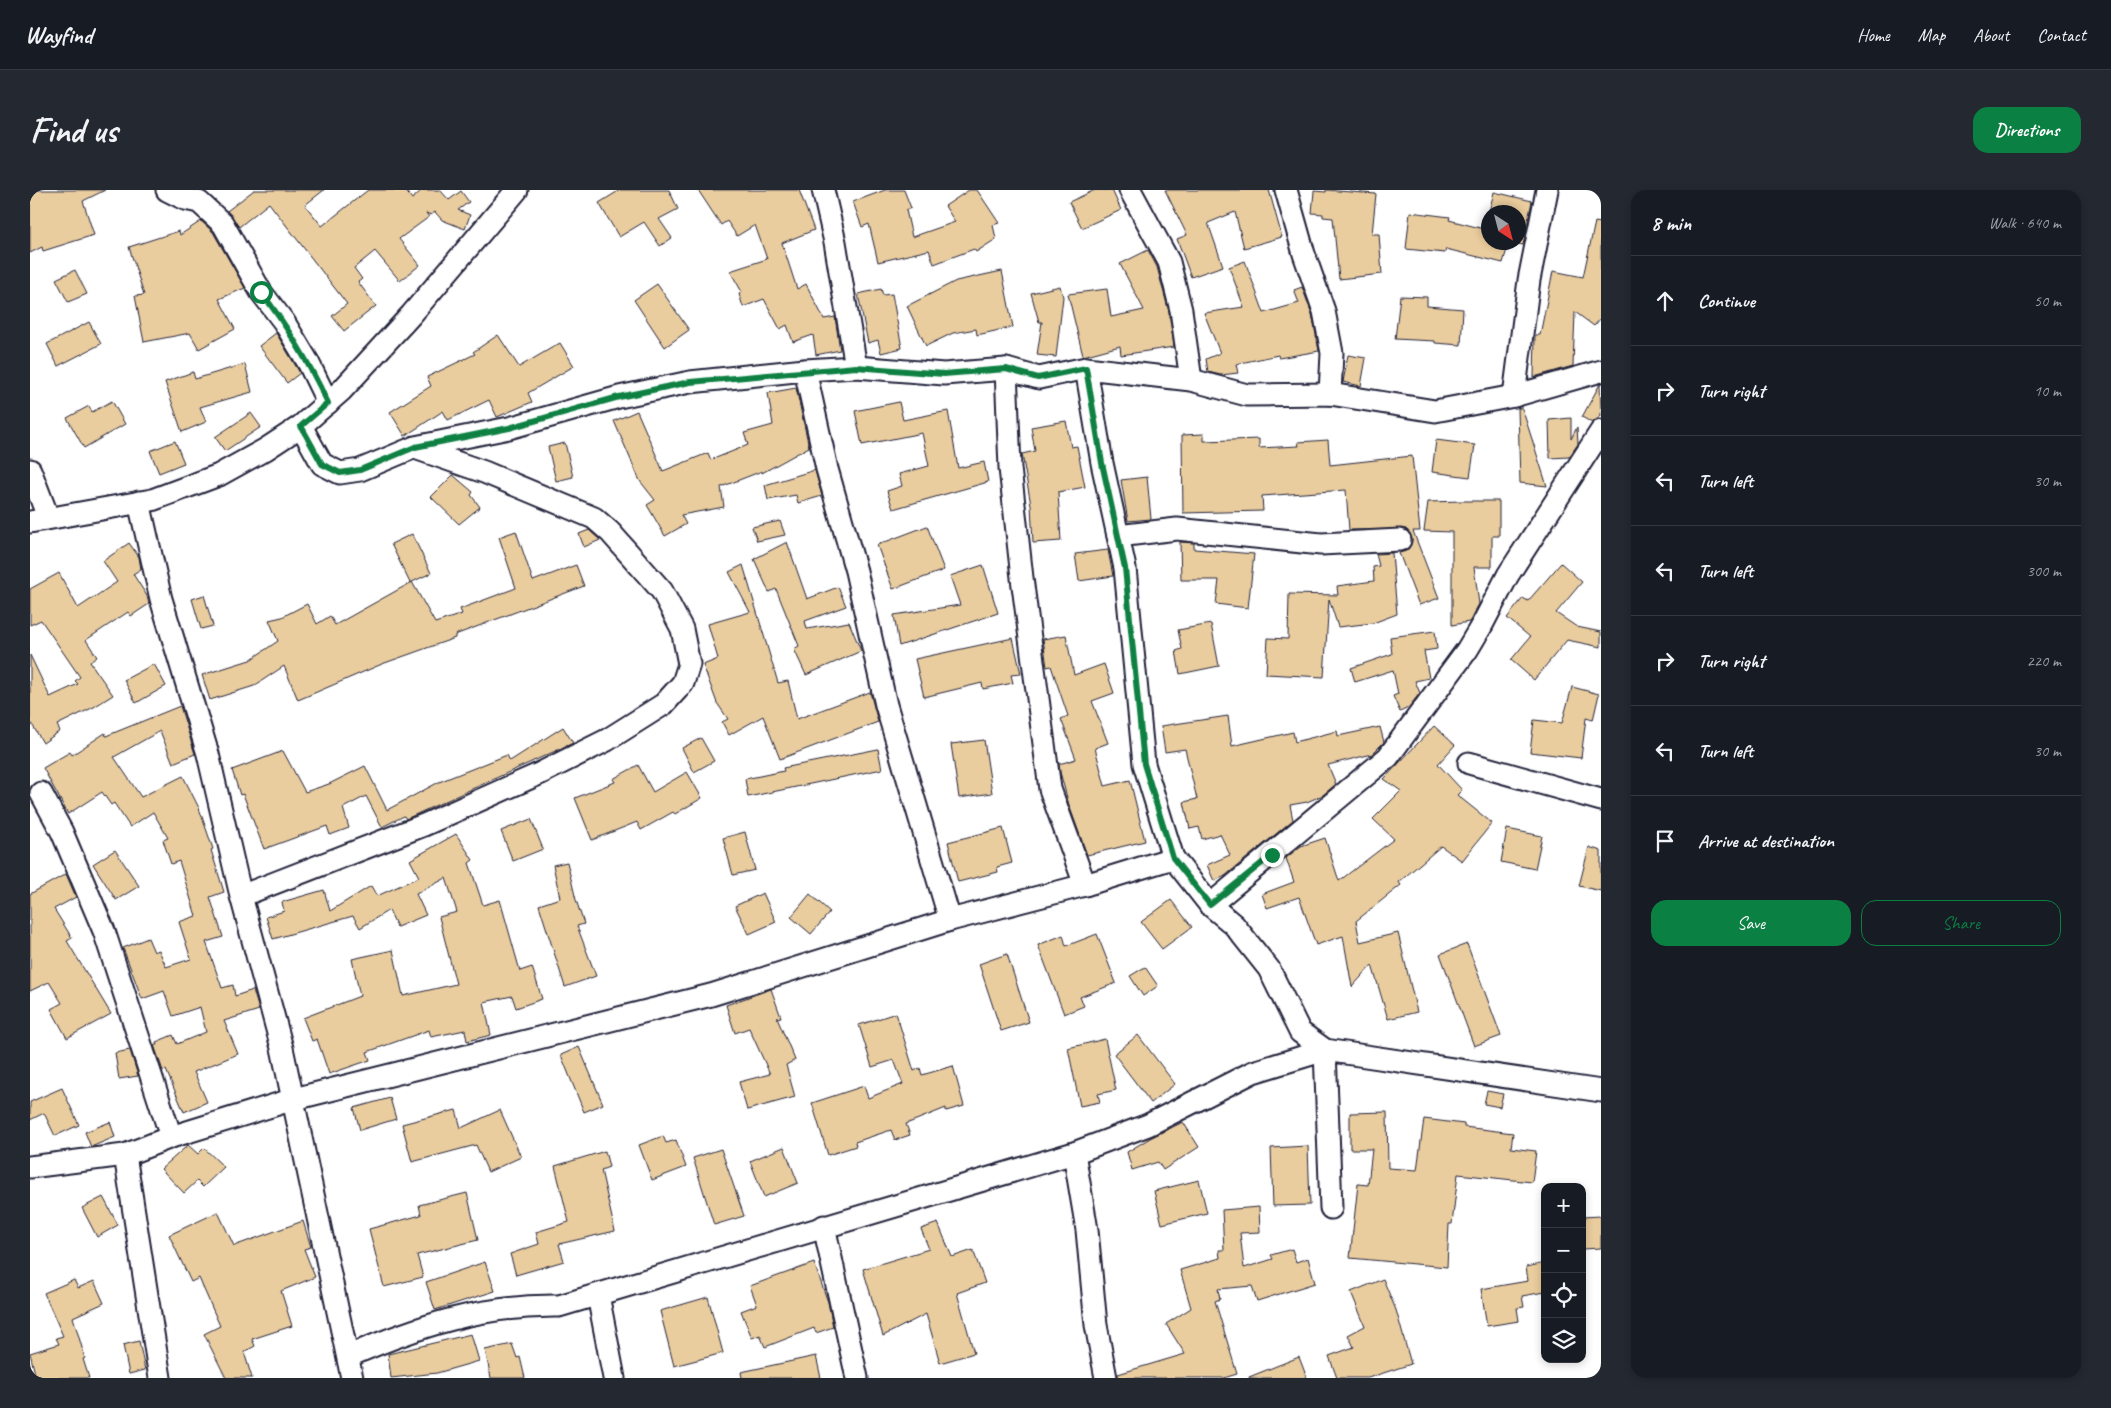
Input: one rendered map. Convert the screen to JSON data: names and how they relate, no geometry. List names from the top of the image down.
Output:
{
  "north": "bottom right",
  "page": {
    "header": "Wayfind",
    "nav": [
      "Home",
      "Map",
      "About",
      "Contact"
    ],
    "buttons": [
      "Directions",
      ["Save", "Share"]
    ],
    "title": "Find us",
    "heading": ["8 min", "Walk · 640 m"],
    "list": [
      ["Continue", "50 m"],
      ["Turn right", "10 m"],
      ["Turn left", "30 m"],
      ["Turn left", "300 m"],
      ["Turn right", "220 m"],
      ["Turn left", "30 m"],
      "Arrive at destination"
    ],
    "map_buttons": ["+", "−"]
  }
}
